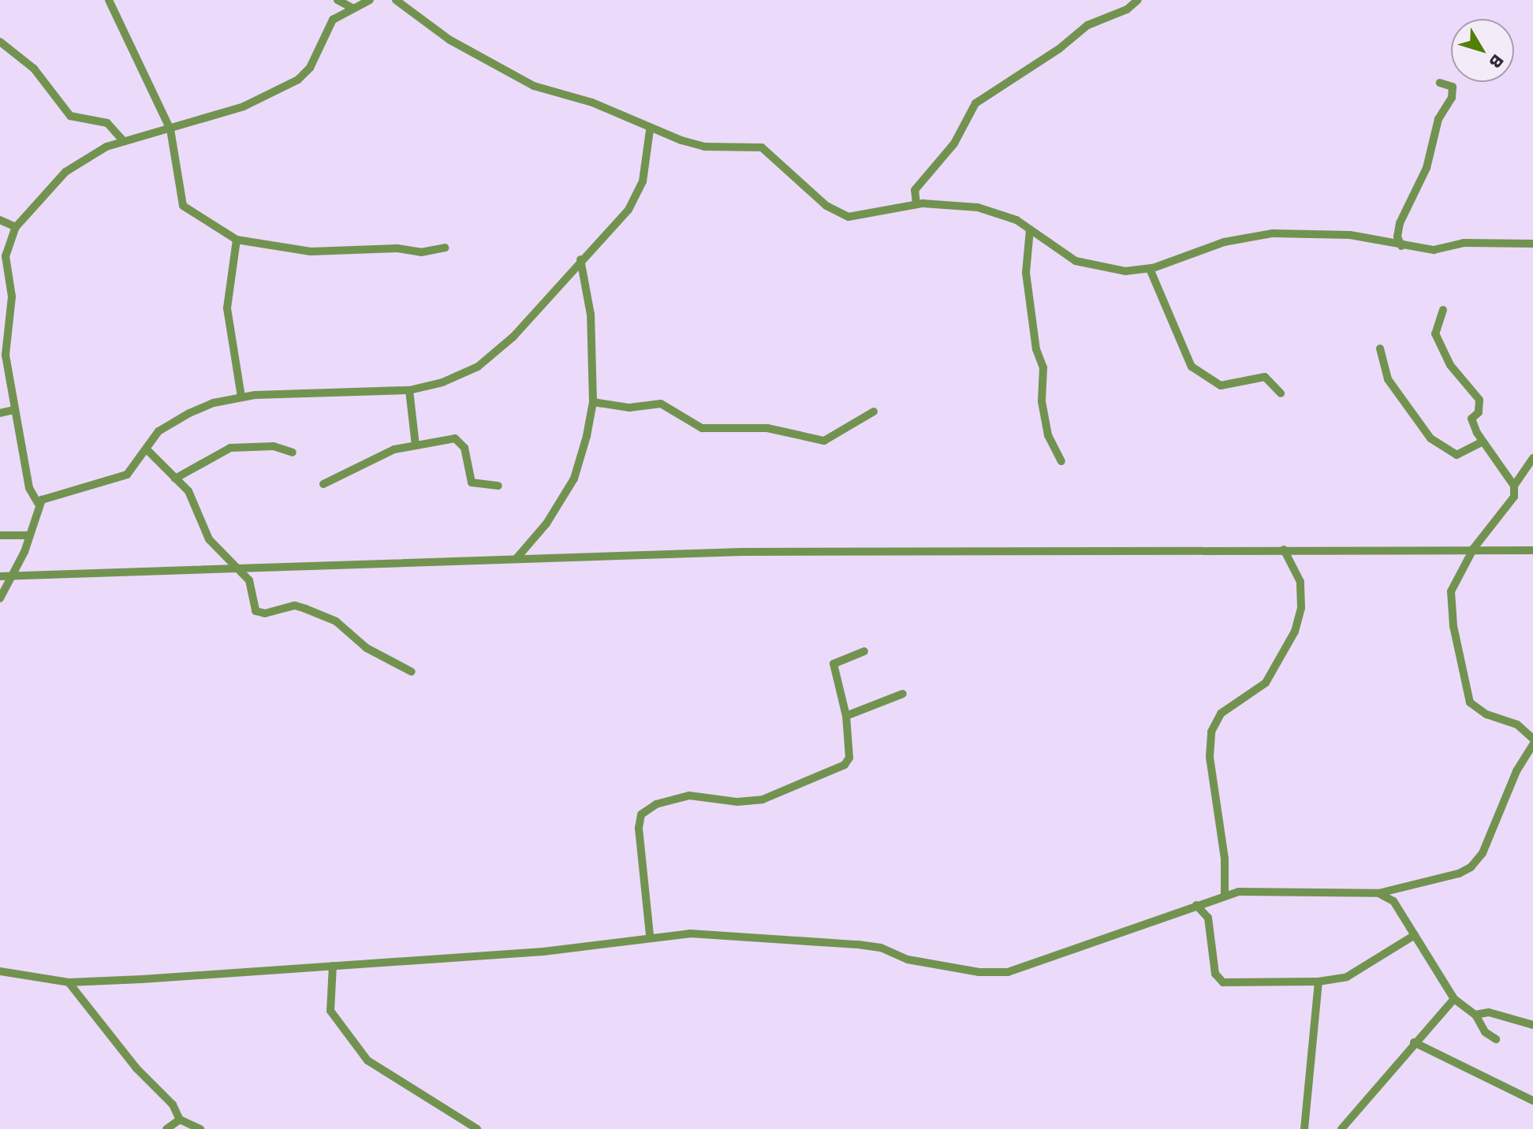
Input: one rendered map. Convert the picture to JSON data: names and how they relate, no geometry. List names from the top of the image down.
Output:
{
  "north": "bottom right"
}
